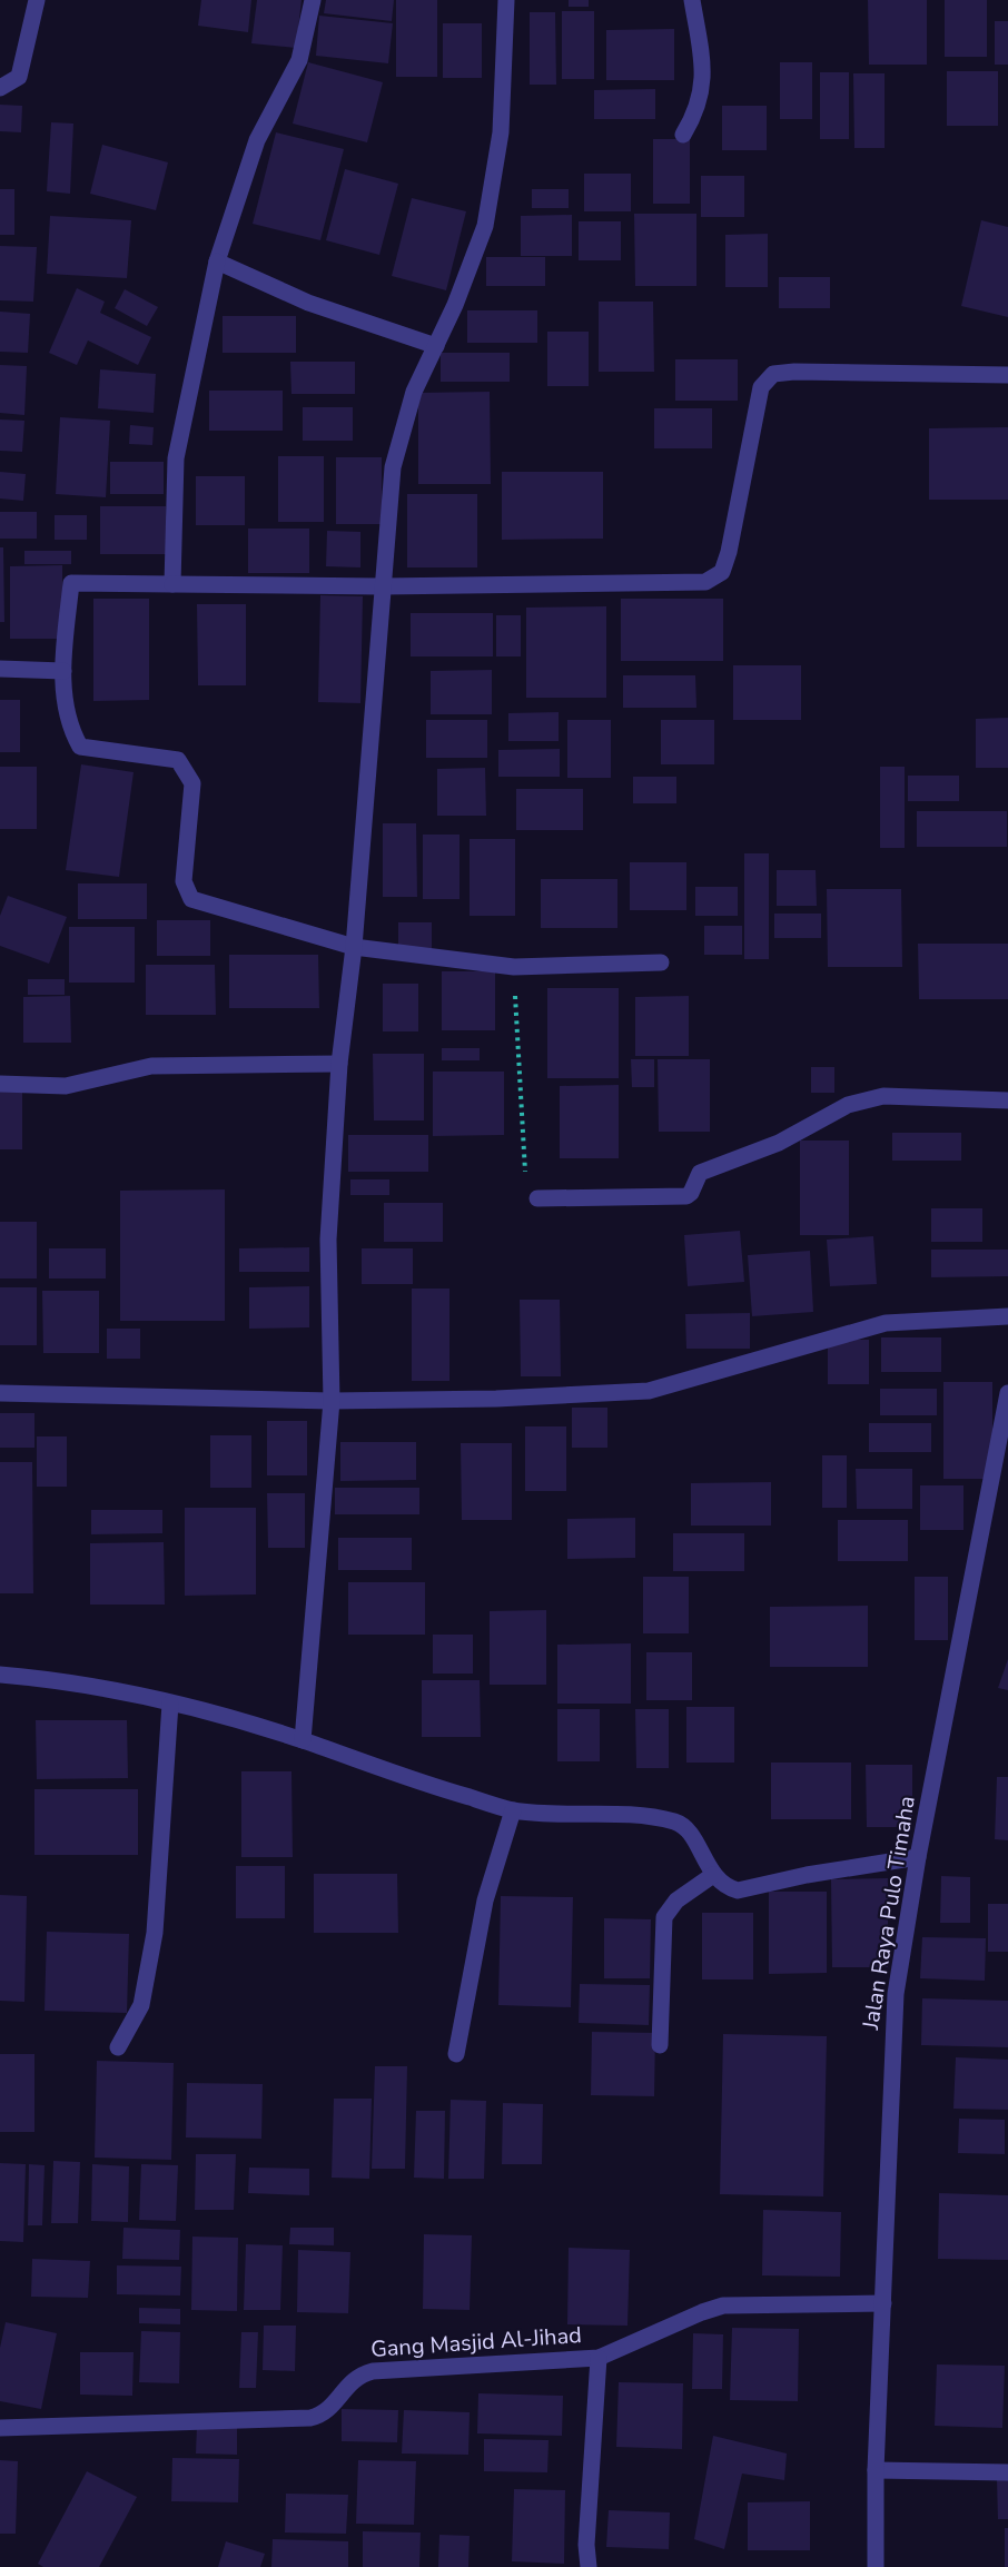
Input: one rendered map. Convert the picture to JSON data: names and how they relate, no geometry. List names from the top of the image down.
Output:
{
  "streets": {
    "street": ["Jalan Raya Pulo Timaha", "Gang Masjid Al-Jihad"]
  },
  "crossings": [
    ["Jalan Raya Pulo Timaha", "Gang Masjid Al-Jihad"]
  ]
}
